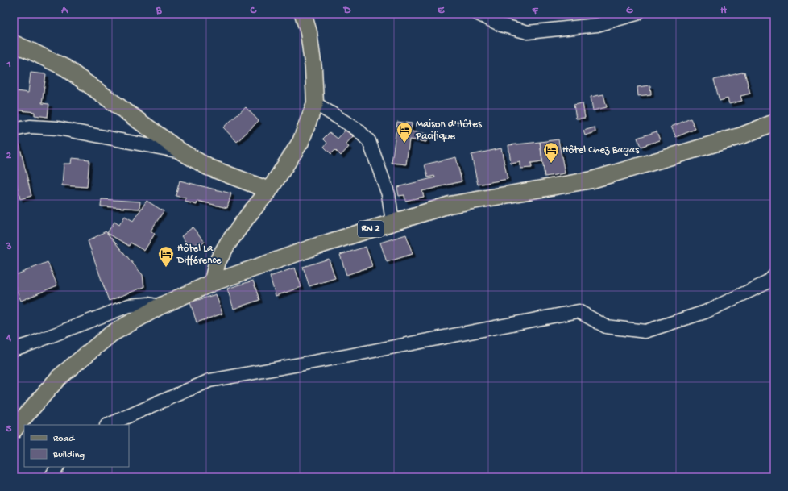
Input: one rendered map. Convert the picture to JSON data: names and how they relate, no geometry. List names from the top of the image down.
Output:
{
  "streets": {
    "main road": ["RN 2"]
  },
  "places": {
    "hotel": ["Maison d'Hôtes Pacifique", "Hôtel Chez Bagas", "Hôtel La Différence"]
  },
  "legend": ["Road", "Building"],
  "grid": {
    "columns": [
      "A",
      "B",
      "C",
      "D",
      "E",
      "F",
      "G",
      "H"
    ],
    "rows": [
      "1",
      "2",
      "3",
      "4",
      "5"
    ]
  }
}
